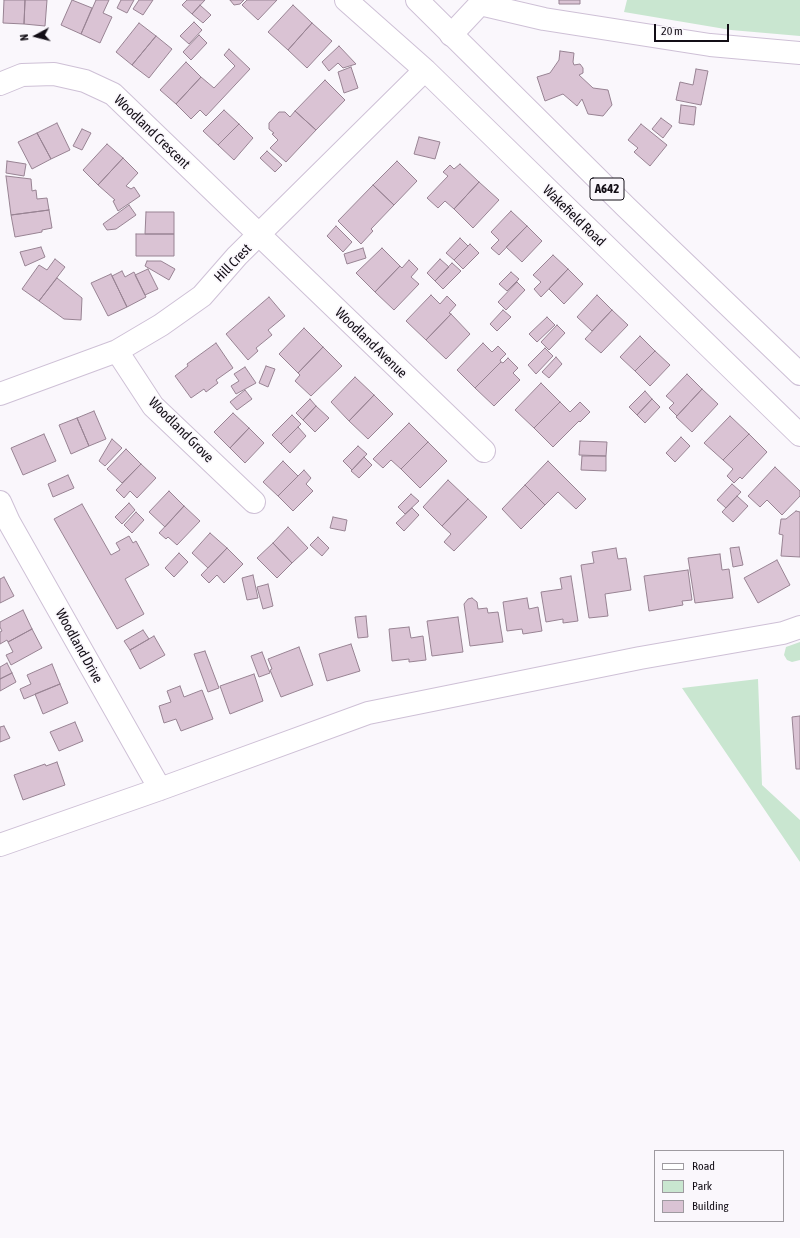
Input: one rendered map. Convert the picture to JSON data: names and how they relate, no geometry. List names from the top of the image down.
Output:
{
  "streets": {
    "street": [
      "Woodland Crescent",
      "A642",
      "Wakefield Road",
      "Hill Crest",
      "Woodland Avenue",
      "Woodland Grove",
      "Woodland Drive"
    ]
  },
  "crossings": [
    ["Woodland Crescent", "Hill Crest"],
    ["Woodland Crescent", "Woodland Avenue"],
    ["Wakefield Road", "Hill Crest"],
    ["Hill Crest", "Woodland Avenue"],
    ["Hill Crest", "Woodland Grove"]
  ],
  "legend": ["Road", "Park", "Building"],
  "scale_bar": "20 m",
  "north": "left"
}
